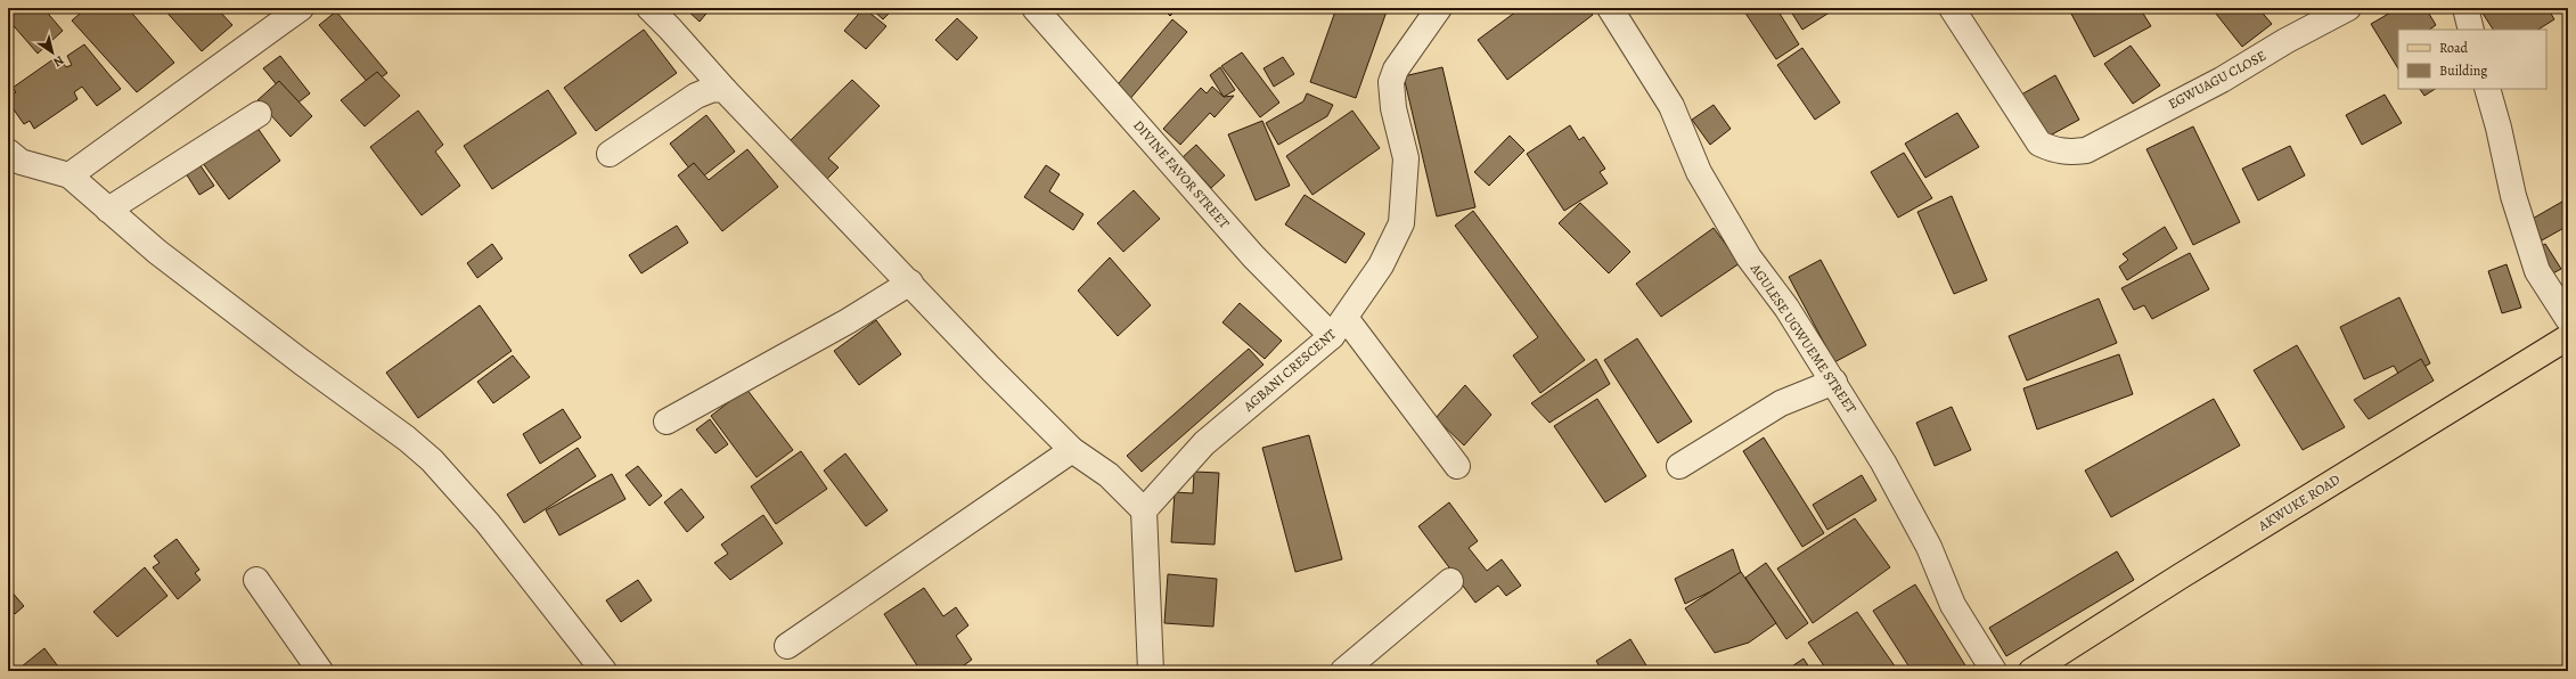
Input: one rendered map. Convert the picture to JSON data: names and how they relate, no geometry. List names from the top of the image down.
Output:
{
  "streets": {
    "main road": ["AKWUKE ROAD"],
    "street": [
      "EGWUAGU CLOSE",
      "DIVINE FAVOR STREET",
      "AGULESE UGWUEME STREET",
      "AGBANI CRESCENT"
    ]
  },
  "crossings": [
    ["DIVINE FAVOR STREET", "AGBANI CRESCENT"]
  ],
  "legend": ["Road", "Building"],
  "north": "bottom right"
}
